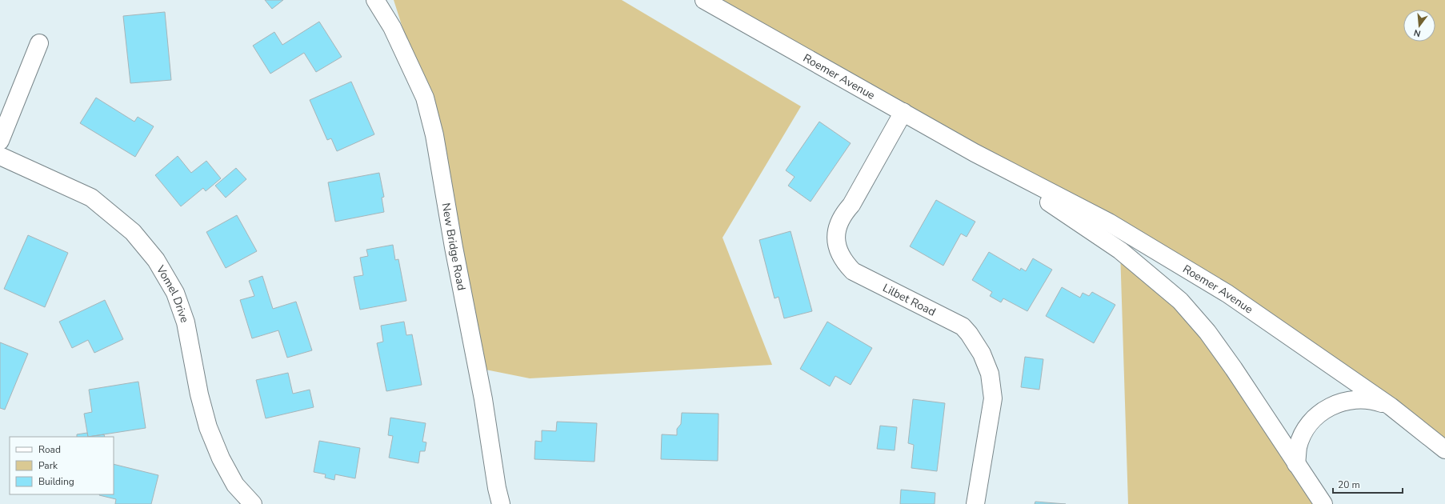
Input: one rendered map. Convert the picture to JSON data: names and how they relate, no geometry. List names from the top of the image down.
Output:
{
  "streets": {
    "street": [
      "Roemer Avenue",
      "New Bridge Road",
      "Vomel Drive",
      "Lilbet Road"
    ]
  },
  "crossings": [
    ["Roemer Avenue", "Lilbet Road"]
  ],
  "legend": ["Road", "Park", "Building"],
  "scale_bar": "20 m",
  "north": "bottom"
}
